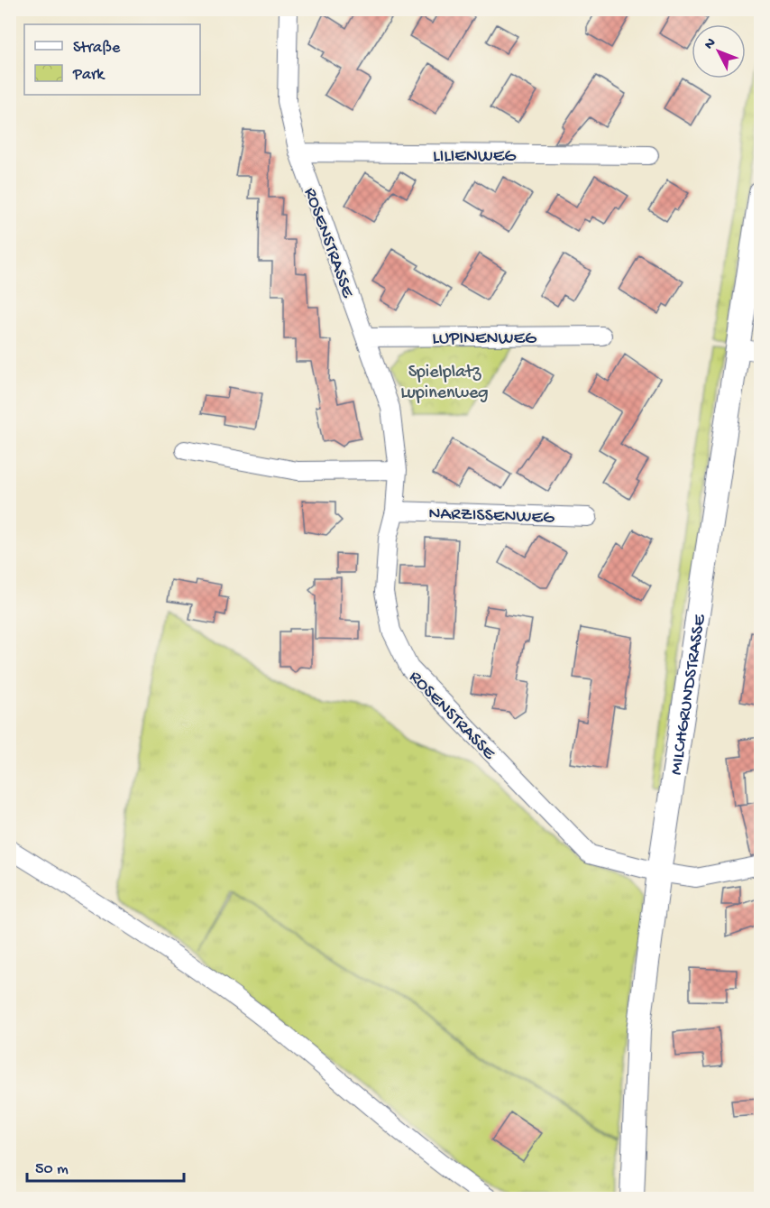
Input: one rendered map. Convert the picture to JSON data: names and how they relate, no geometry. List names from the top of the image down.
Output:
{
  "streets": {
    "street": [
      "LILIENWEG",
      "ROSENSTRASSE",
      "LUPINENWEG",
      "NARZISSENWEG",
      "MILCHGRUNDSTRASSE"
    ]
  },
  "crossings": [
    ["LILIENWEG", "ROSENSTRASSE"],
    ["ROSENSTRASSE", "LUPINENWEG"],
    ["ROSENSTRASSE", "NARZISSENWEG"],
    ["ROSENSTRASSE", "MILCHGRUNDSTRASSE"]
  ],
  "parks": ["Spielplatz Lupinenweg"],
  "legend": ["Straße", "Park"],
  "scale_bar": "50 m",
  "north": "top left"
}
